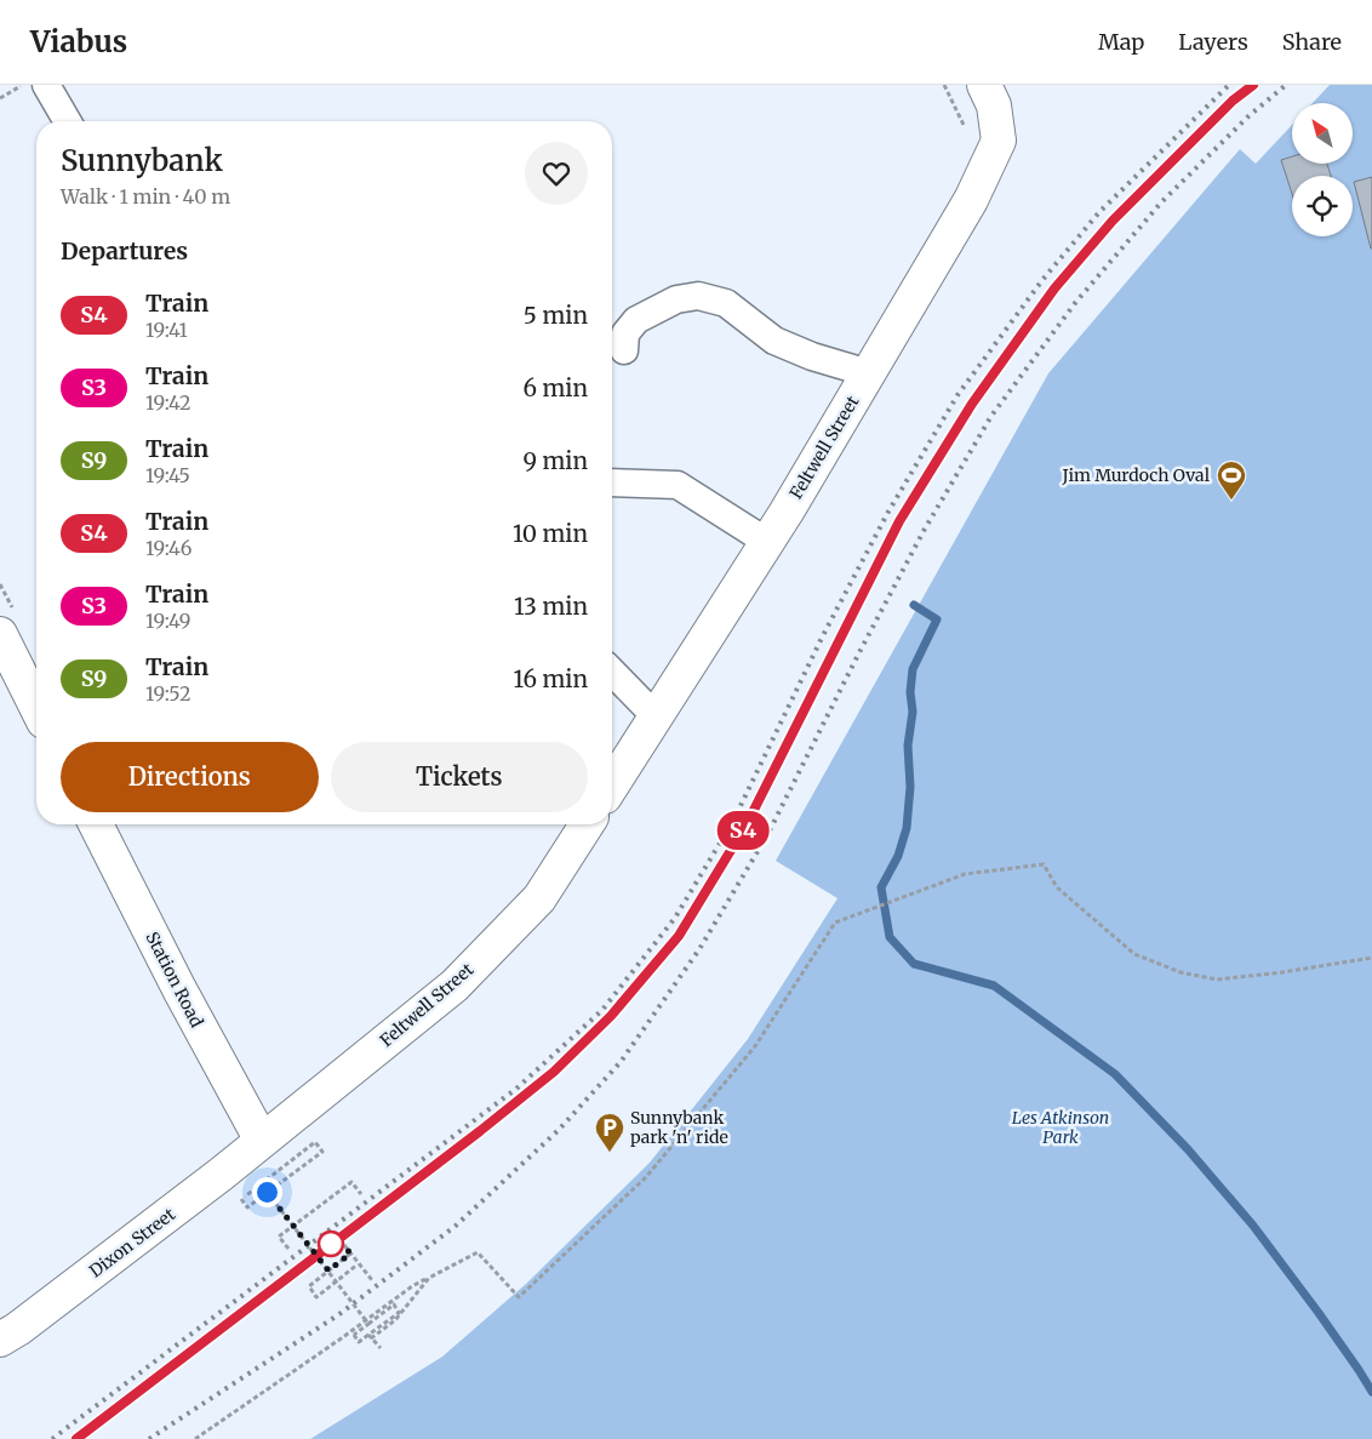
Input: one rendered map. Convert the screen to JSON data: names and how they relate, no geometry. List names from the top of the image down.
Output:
{
  "streets": {
    "street": ["Feltwell Street", "Station Road", "Dixon Street"]
  },
  "crossings": [
    ["Feltwell Street", "Station Road"],
    ["Feltwell Street", "Dixon Street"],
    ["Station Road", "Dixon Street"]
  ],
  "parks": ["Les Atkinson Park"],
  "places": {
    "sports": ["Jim Murdoch Oval"],
    "parking": ["Sunnybank park 'n' ride"]
  },
  "north": "top left",
  "page": {
    "header": "Viabus",
    "nav": ["Map", "Layers", "Share"],
    "on_map": "S4",
    "heading": [
      ["Sunnybank", "Walk · 1 min · 40 m"],
      "Departures"
    ],
    "list": [
      {
        "mark": "S4",
        "name": "Train",
        "note": "19:41",
        "value": "5 min"
      },
      {
        "mark": "S3",
        "name": "Train",
        "note": "19:42",
        "value": "6 min"
      },
      {
        "mark": "S9",
        "name": "Train",
        "note": "19:45",
        "value": "9 min"
      },
      {
        "mark": "S4",
        "name": "Train",
        "note": "19:46",
        "value": "10 min"
      },
      {
        "mark": "S3",
        "name": "Train",
        "note": "19:49",
        "value": "13 min"
      },
      {
        "mark": "S9",
        "name": "Train",
        "note": "19:52",
        "value": "16 min"
      }
    ],
    "buttons": ["Directions", "Tickets"]
  }
}
